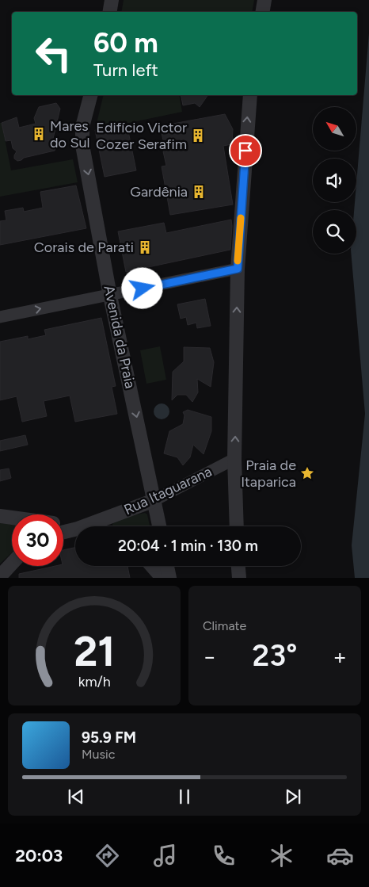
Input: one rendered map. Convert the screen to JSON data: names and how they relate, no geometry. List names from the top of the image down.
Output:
{
  "streets": {
    "street": ["Avenida da Praia", "Rua Itaguarana"]
  },
  "crossings": [
    ["Avenida da Praia", "Rua Itaguarana"]
  ],
  "places": {
    "building": [
      "Mares do Sul",
      "Edifício Victor Cozer Serafim",
      "Gardênia",
      "Corais de Parati"
    ],
    "place": ["Praia de Itaparica"]
  },
  "north": "top left",
  "page": {
    "turn": ["60 m", "Turn left"],
    "limit": "30",
    "trip": "20:04 · 1 min · 130 m",
    "tile": "Climate",
    "heat": ["−", "23°", "+"],
    "song": ["95.9 FM", "Music"],
    "tabs": "20:03",
    "gauge": ["21", "km/h"]
  }
}
